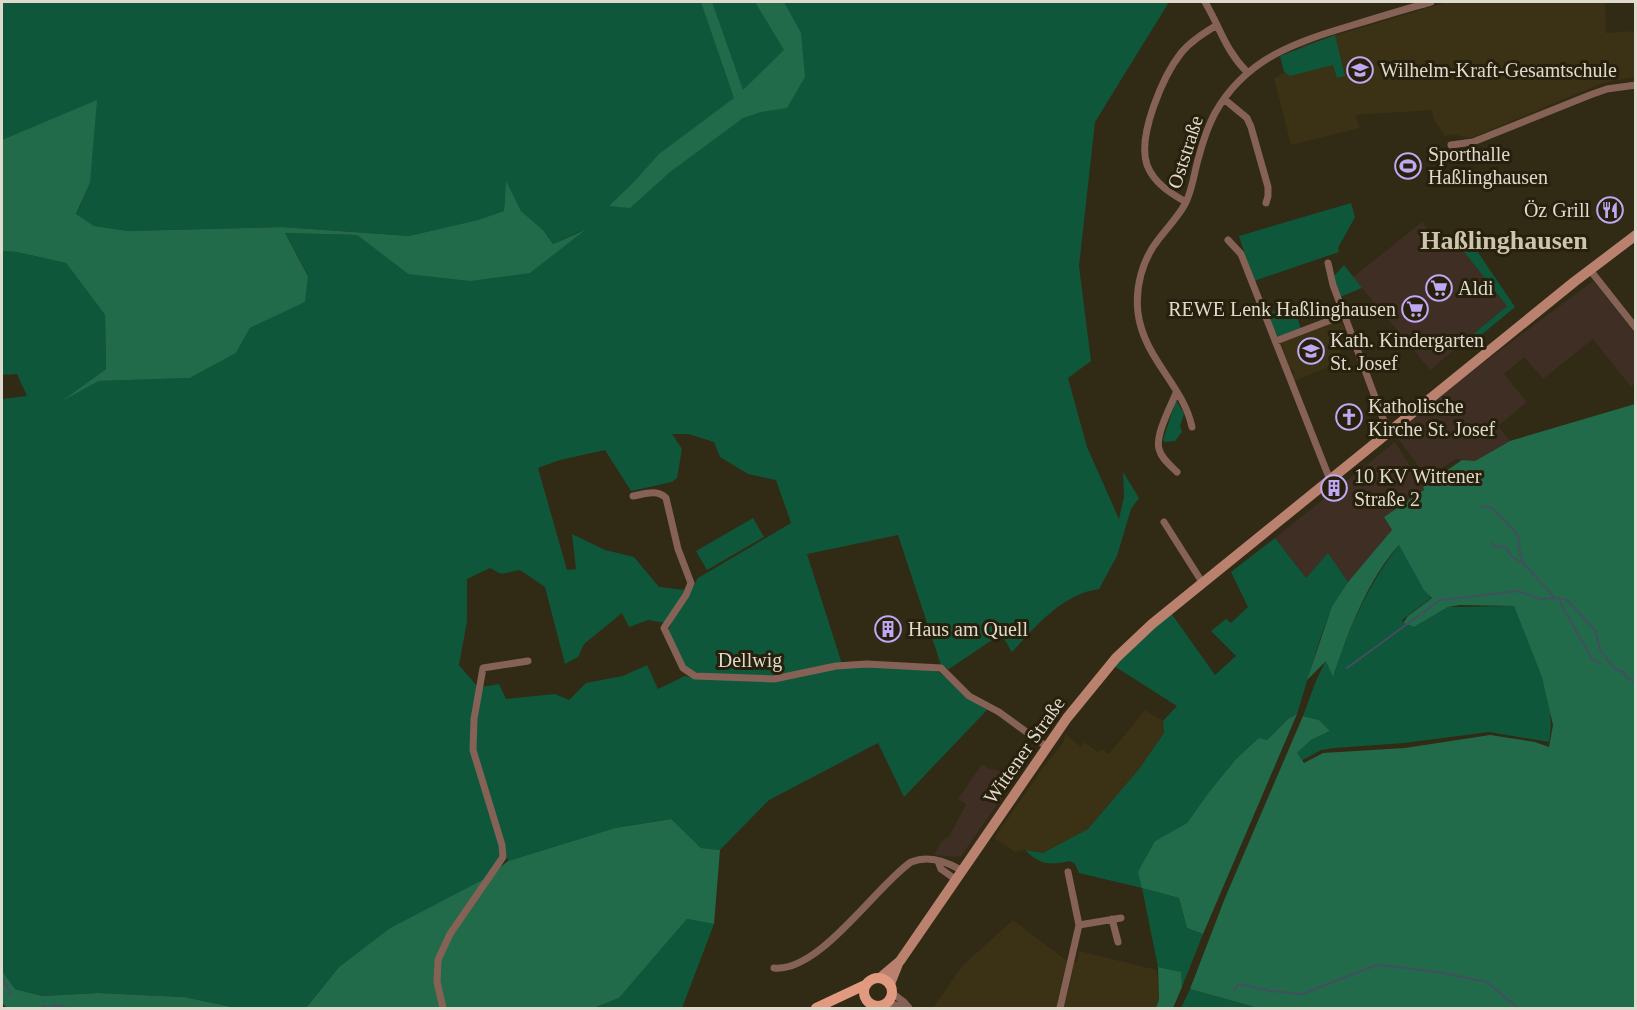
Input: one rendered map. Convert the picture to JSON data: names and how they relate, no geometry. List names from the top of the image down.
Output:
{
  "streets": {
    "main road": ["Wittener Straße"],
    "street": ["Oststraße", "Dellwig"]
  },
  "crossings": [
    ["Dellwig", "Wittener Straße"]
  ],
  "districts": ["Haßlinghausen"],
  "places": {
    "school or university": ["Wilhelm-Kraft-Gesamtschule", "Kath. Kindergarten St. Josef"],
    "sports": ["Sporthalle Haßlinghausen"],
    "restaurant": ["Öz Grill"],
    "supermarket": ["Aldi", "REWE Lenk Haßlinghausen"],
    "church": ["Katholische Kirche St. Josef"],
    "building": ["10 KV Wittener Straße 2", "Haus am Quell"]
  }
}
